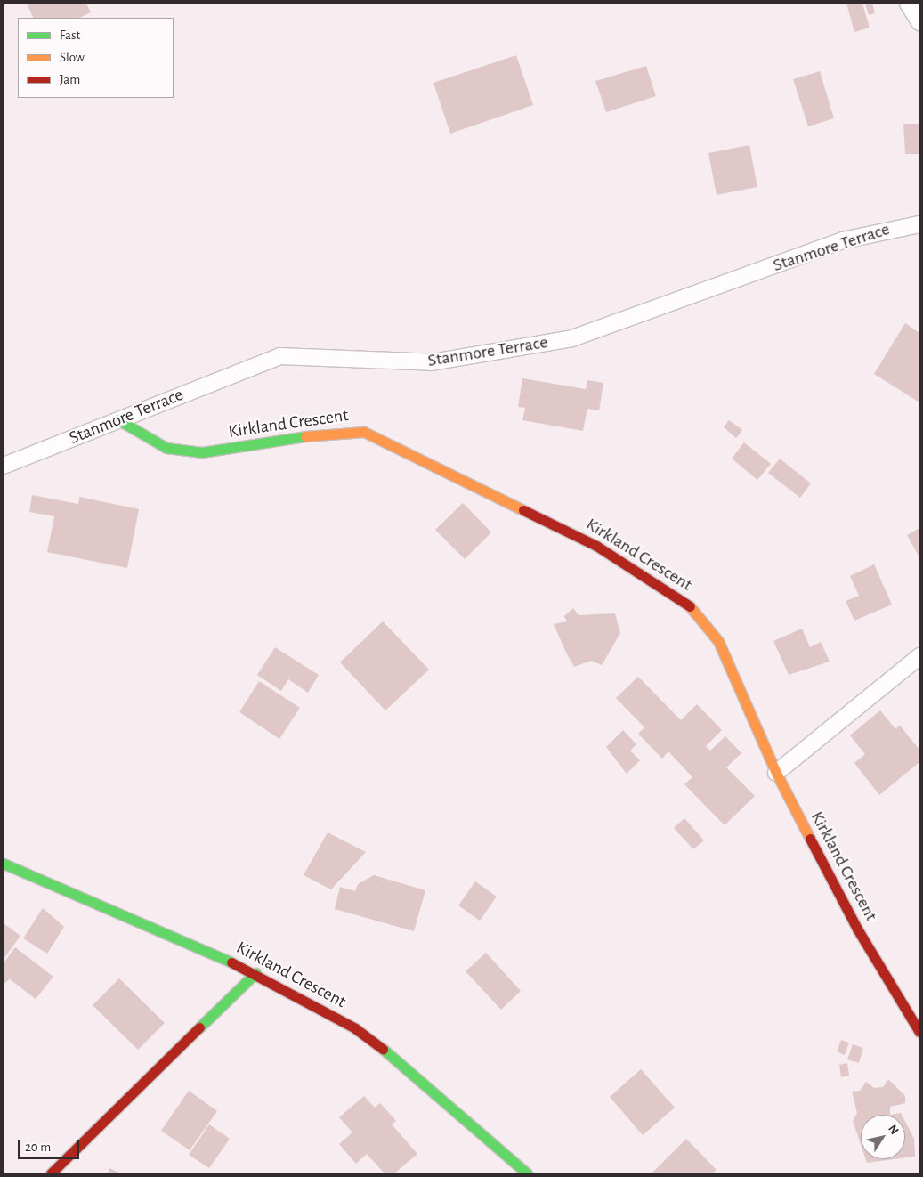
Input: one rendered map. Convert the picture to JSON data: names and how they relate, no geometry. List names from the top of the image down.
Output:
{
  "streets": {
    "street": ["Stanmore Terrace", "Kirkland Crescent"]
  },
  "crossings": [
    ["Stanmore Terrace", "Kirkland Crescent"]
  ],
  "legend": ["Fast", "Slow", "Jam"],
  "scale_bar": "20 m",
  "north": "top right"
}
